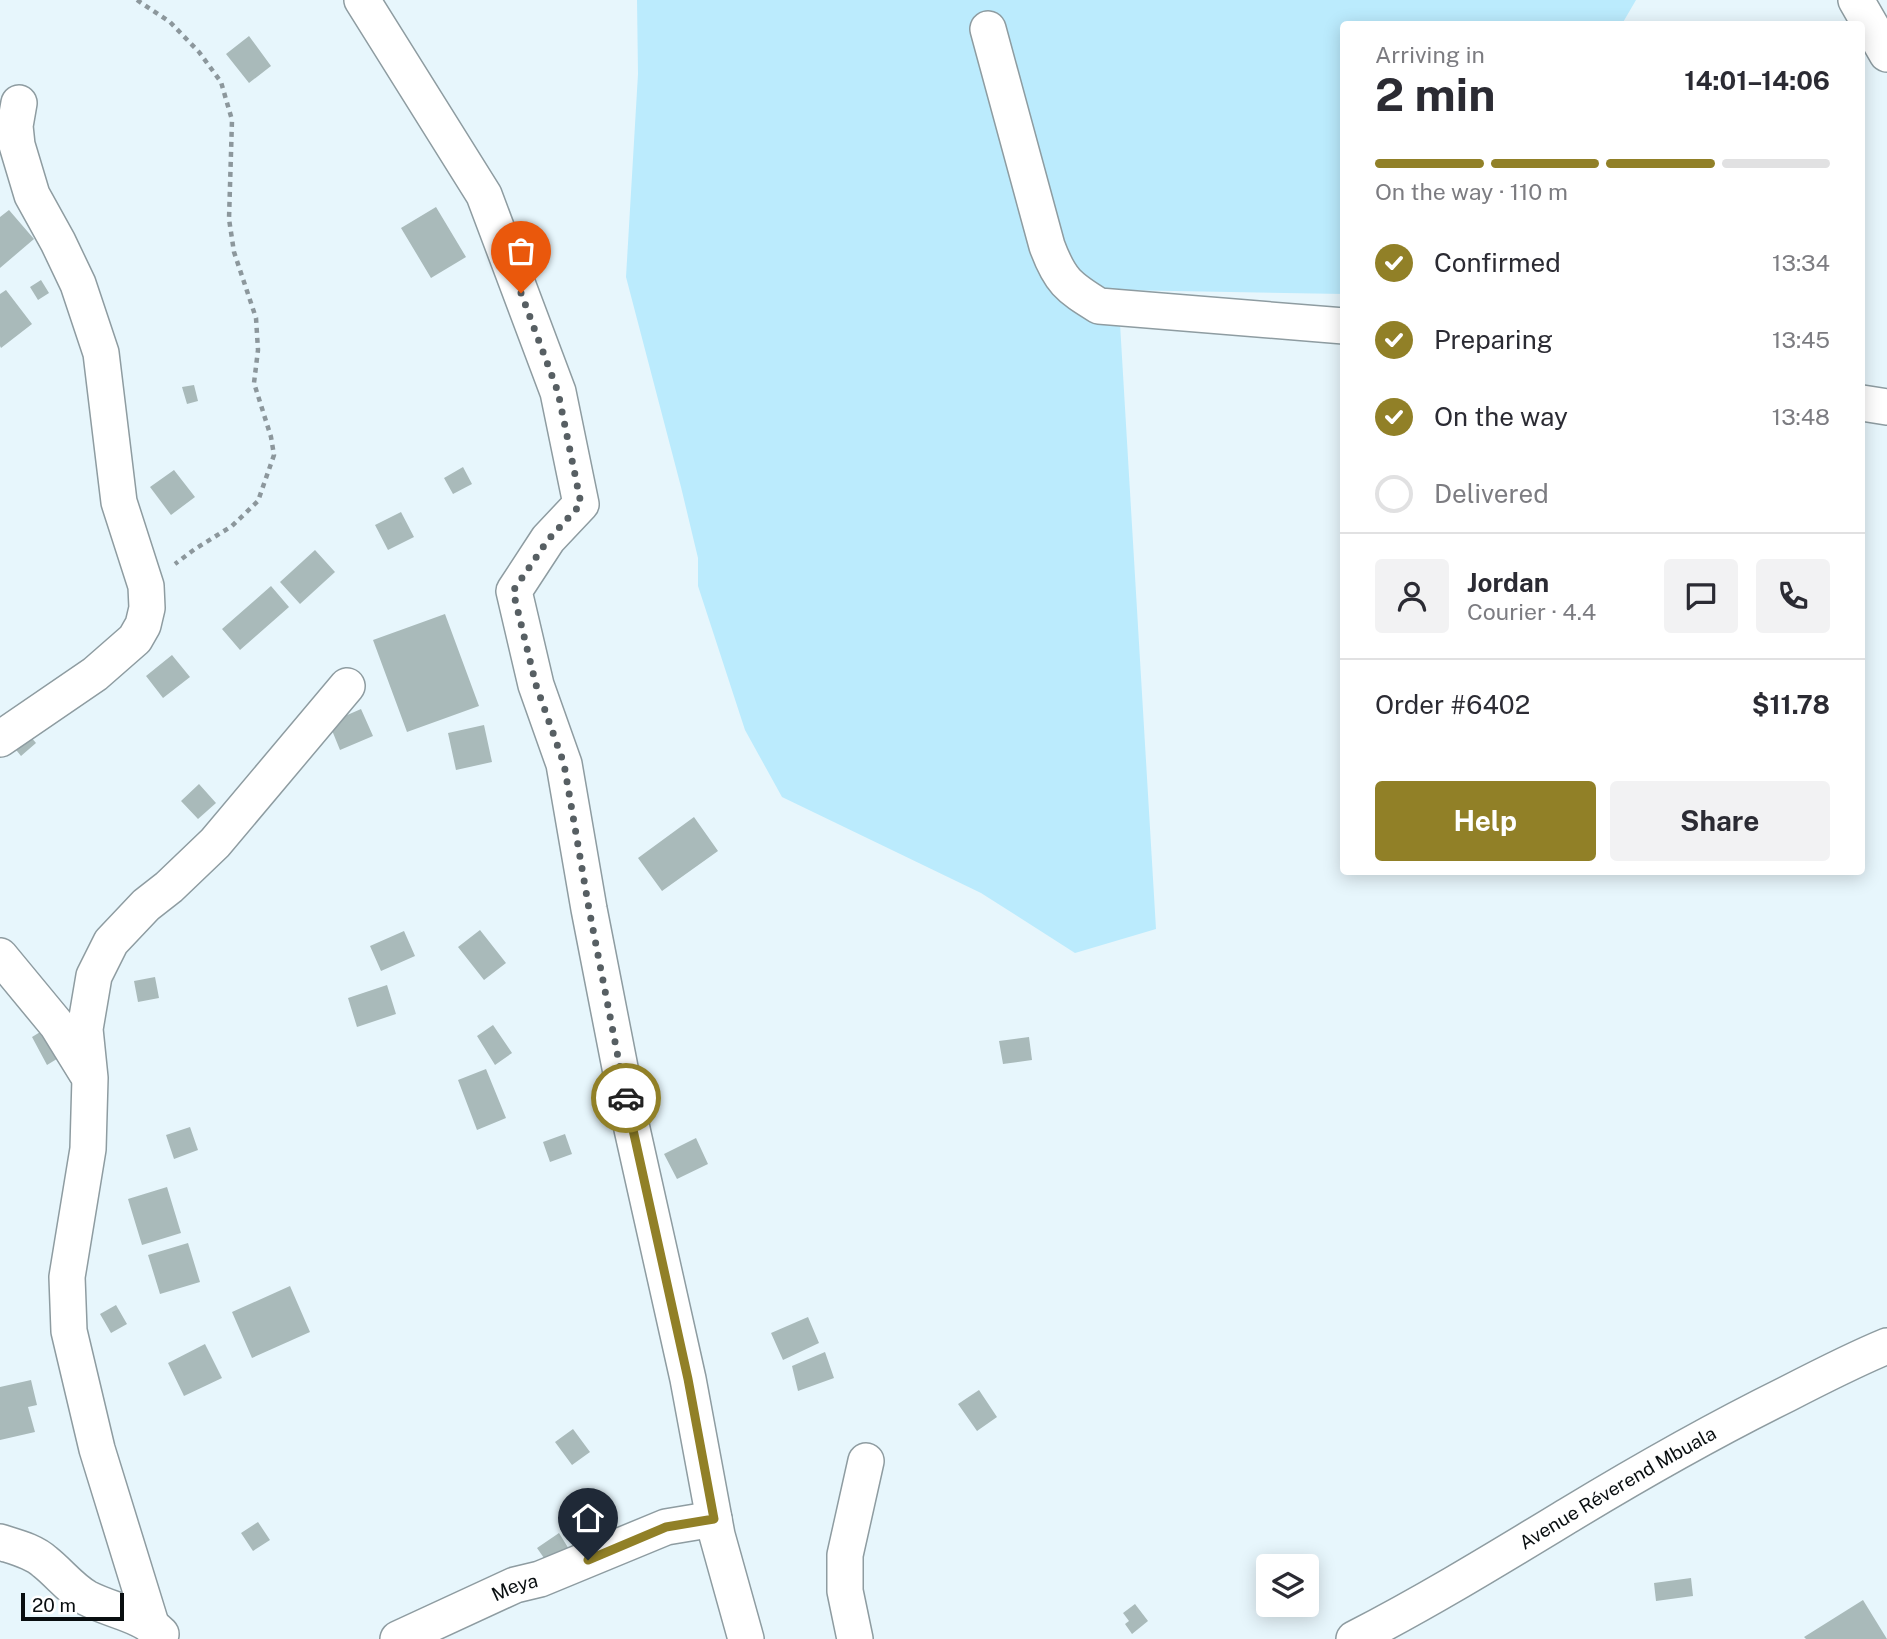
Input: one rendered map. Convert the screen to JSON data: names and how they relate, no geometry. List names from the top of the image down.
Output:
{
  "streets": {
    "street": ["Avenue Réverend Mbuala", "Meya"]
  },
  "scale_bar": "20 m",
  "page": {
    "heading": ["2 min", "Arriving in", "14:01–14:06"],
    "panel": [
      "Jordan",
      "Courier · 4.4",
      "Order #6402",
      "$11.78"
    ],
    "bar": "On the way · 110 m",
    "list": [
      ["Confirmed", "13:34"],
      ["Preparing", "13:45"],
      ["On the way", "13:48"],
      "Delivered"
    ],
    "buttons": ["Help", "Share"],
    "scale": "20 m"
  }
}
